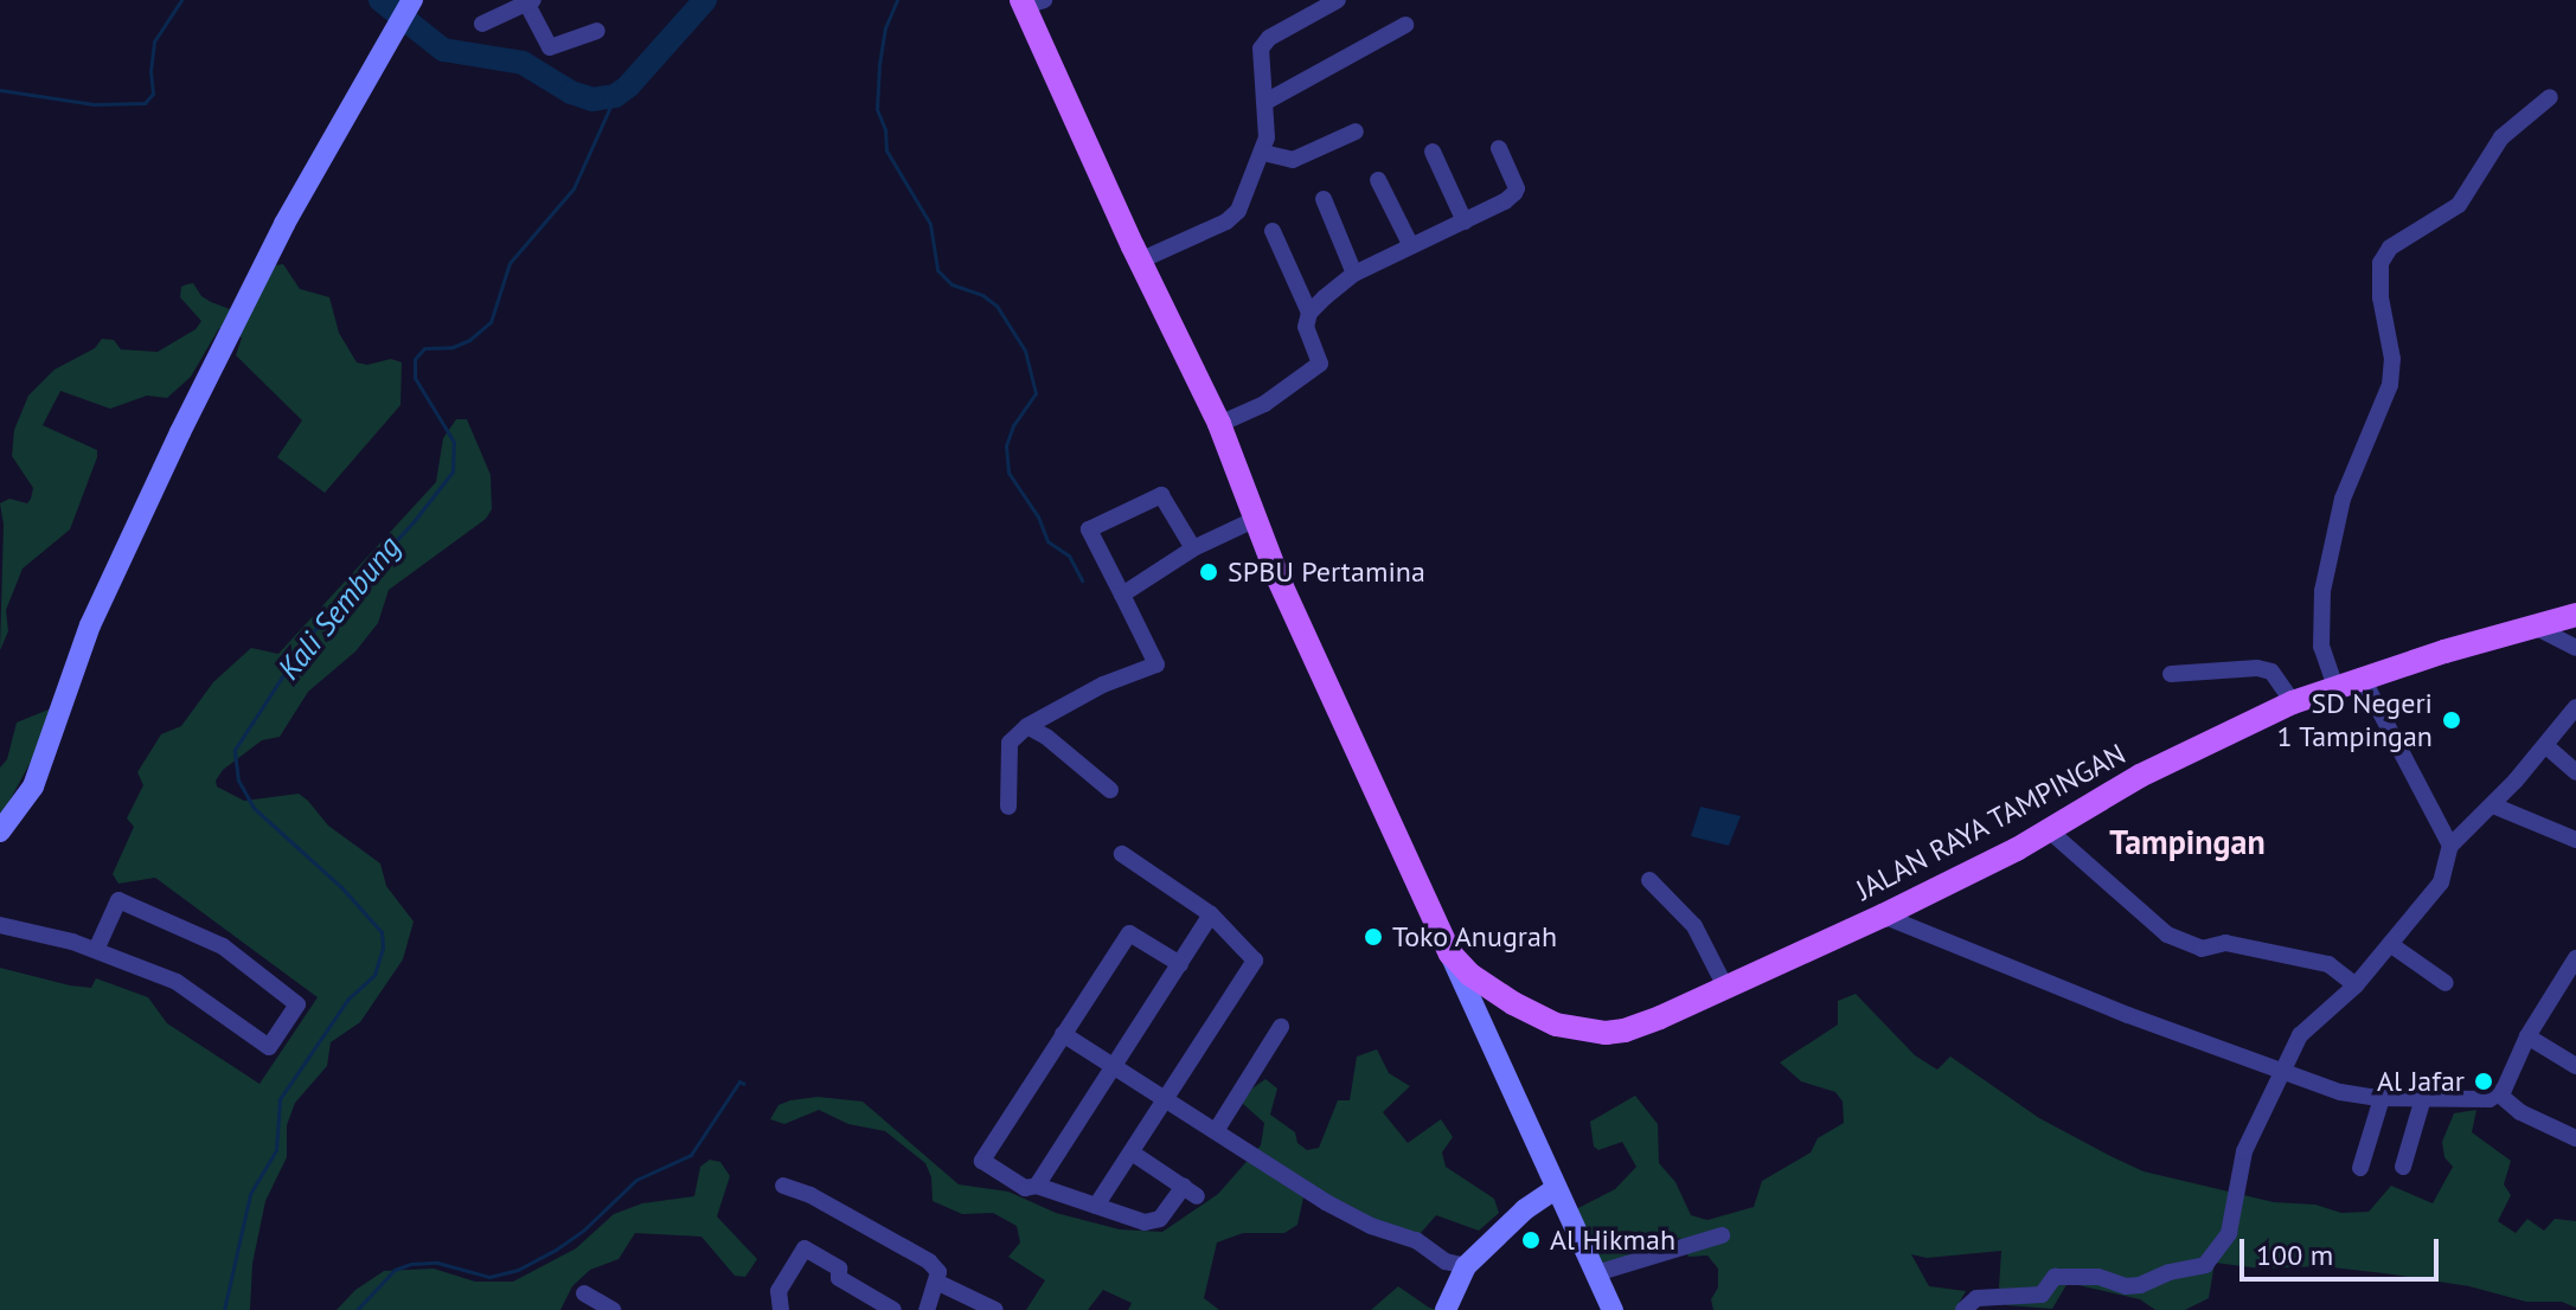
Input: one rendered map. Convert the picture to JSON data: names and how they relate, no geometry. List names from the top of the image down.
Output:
{
  "streets": {
    "main road": ["JALAN RAYA TAMPINGAN"]
  },
  "districts": ["Tampingan"],
  "water": ["Kali Sembung"],
  "places": [
    "SPBU Pertamina",
    "SD Negeri 1 Tampingan",
    "Toko Anugrah",
    "Al Jafar",
    "Al Hikmah"
  ],
  "scale_bar": "100 m"
}
